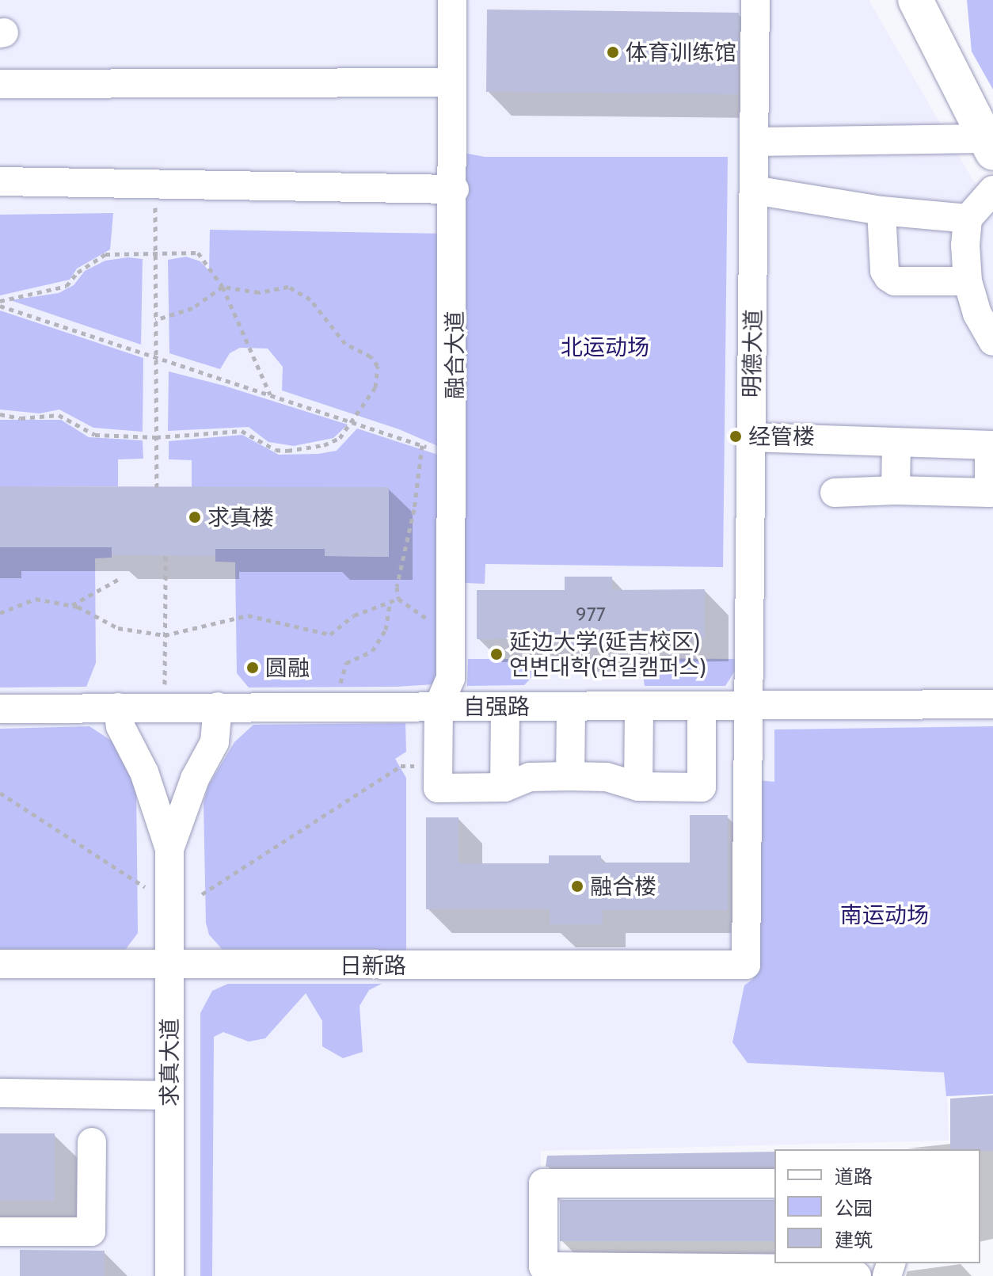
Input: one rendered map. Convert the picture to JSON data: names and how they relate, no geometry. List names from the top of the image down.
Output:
{
  "streets": {
    "lane": [
      "明德大道",
      "融合大道",
      "自强路",
      "日新路",
      "求真大道"
    ]
  },
  "crossings": [
    ["明德大道", "自强路"],
    ["明德大道", "日新路"],
    ["融合大道", "自强路"],
    ["日新路", "求真大道"]
  ],
  "parks": ["北运动场", "南运动场"],
  "places": [
    "体育训练馆",
    "经管楼",
    "求真楼",
    "延边大学(延吉校区) 연변대학(연길캠퍼스)",
    "圆融",
    "融合楼"
  ],
  "house_numbers": ["977"],
  "legend": ["道路", "公园", "建筑"]
}
